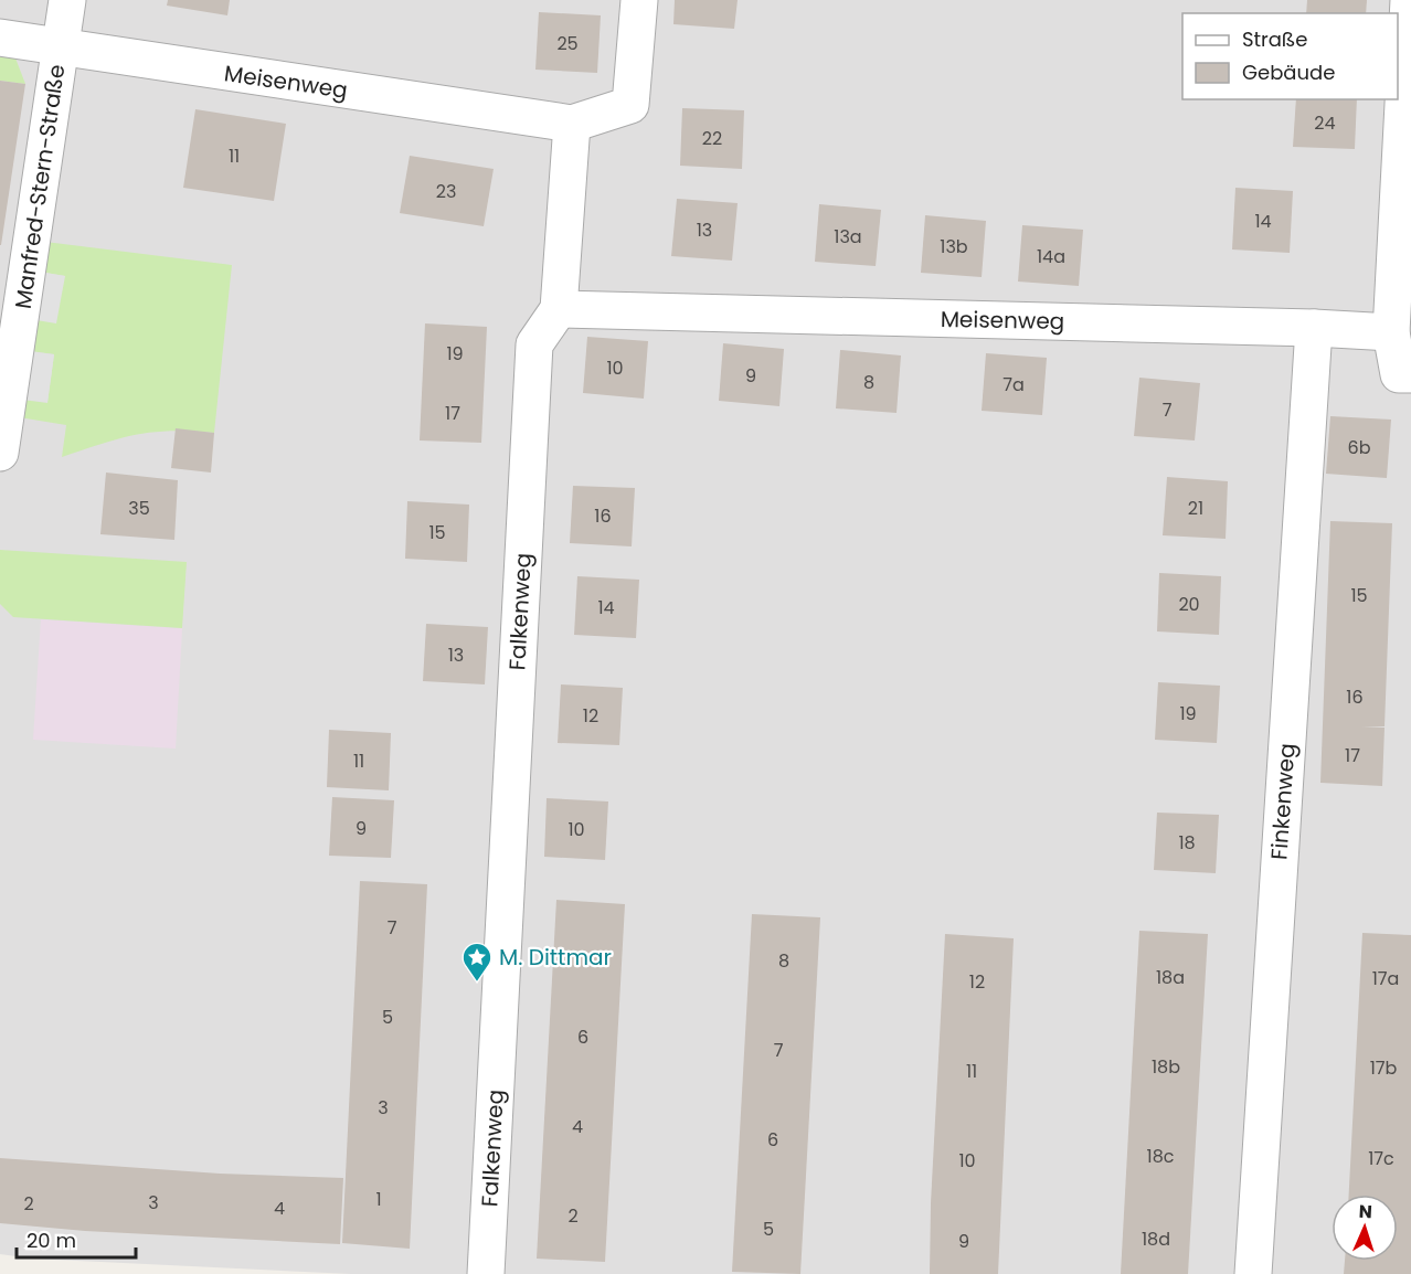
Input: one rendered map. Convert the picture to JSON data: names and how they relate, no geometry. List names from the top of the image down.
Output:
{
  "streets": {
    "street": [
      "Meisenweg",
      "Manfred-Stern-Straße",
      "Falkenweg",
      "Finkenweg"
    ]
  },
  "crossings": [
    ["Meisenweg", "Manfred-Stern-Straße"],
    ["Meisenweg", "Falkenweg"],
    ["Meisenweg", "Finkenweg"]
  ],
  "places": {
    "place": ["M. Dittmar"]
  },
  "house_numbers": [
    "25",
    "24",
    "22",
    "11",
    "23",
    "14",
    "13",
    "13a",
    "13b",
    "14a",
    "19",
    "10",
    "9",
    "8",
    "7a",
    "7",
    "17",
    "6b",
    "35",
    "21",
    "16",
    "15",
    "15",
    "20",
    "14",
    "13",
    "16",
    "19",
    "12",
    "17",
    "11",
    "9",
    "10",
    "18",
    "7",
    "8",
    "18a",
    "17a",
    "12",
    "5",
    "6",
    "7",
    "18b",
    "17b",
    "11",
    "3",
    "4",
    "6",
    "18c",
    "17c",
    "10",
    "1",
    "3",
    "2",
    "4",
    "2",
    "5",
    "18d",
    "9"
  ],
  "legend": ["Straße", "Gebäude"],
  "scale_bar": "20 m",
  "north": "top"
}
